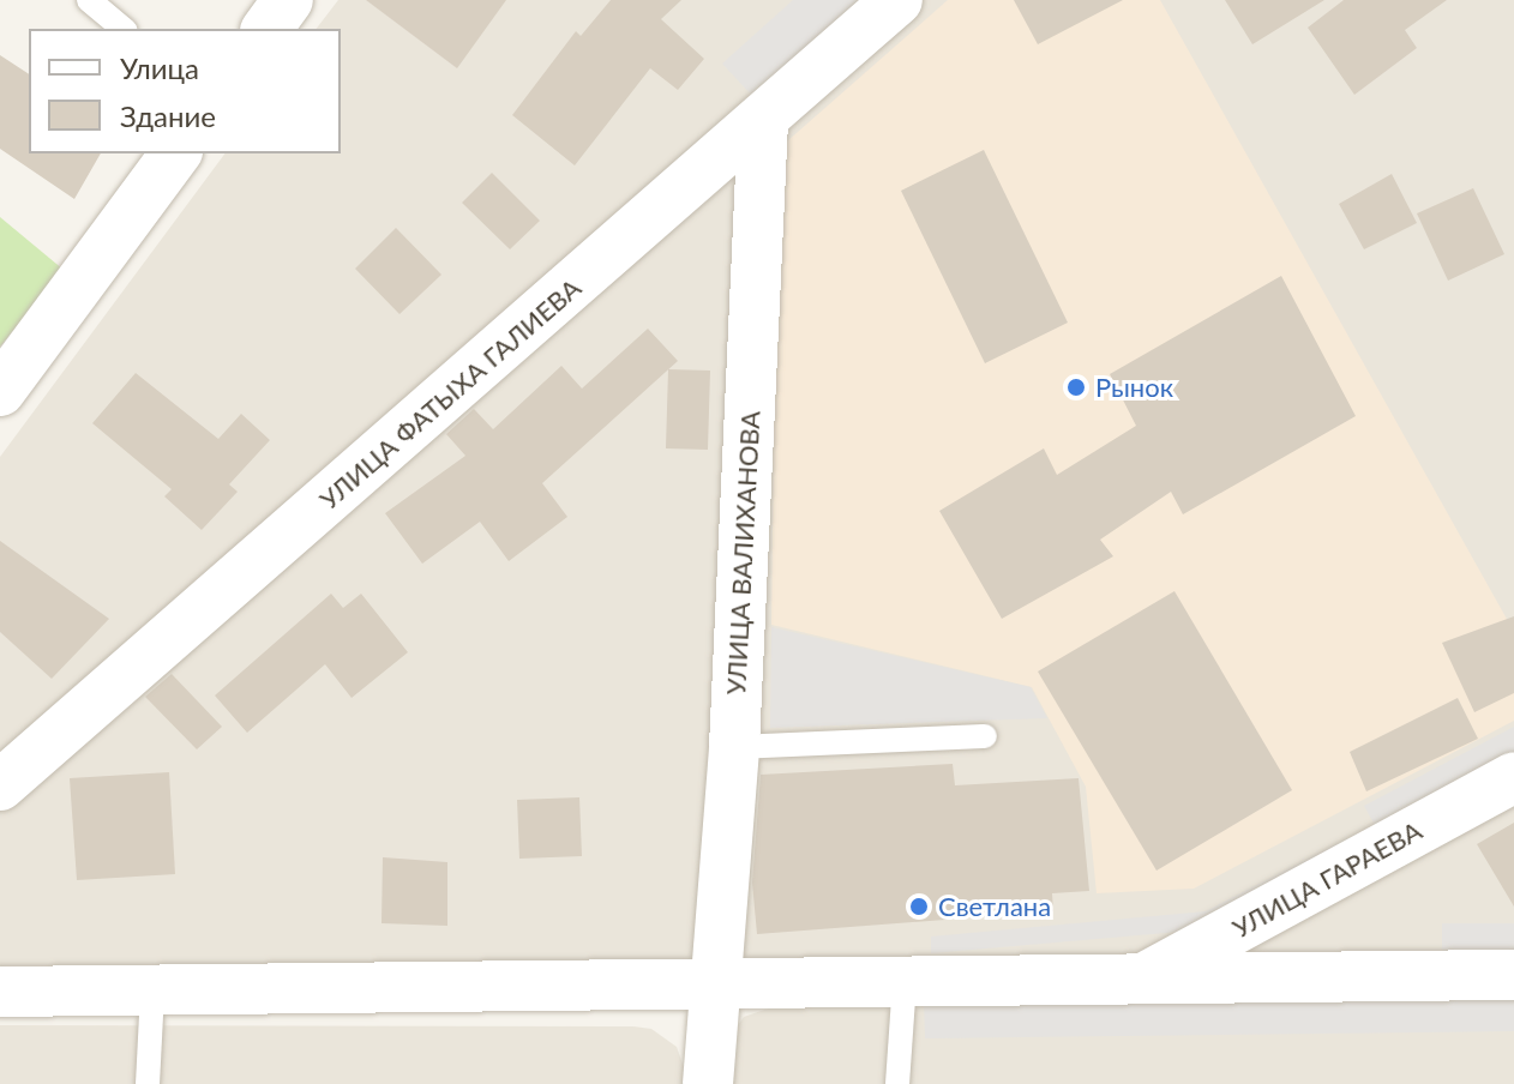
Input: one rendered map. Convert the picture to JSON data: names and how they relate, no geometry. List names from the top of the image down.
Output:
{
  "streets": {
    "street": ["УЛИЦА ФАТЫХА ГАЛИЕВА", "УЛИЦА ВАЛИХАНОВА", "УЛИЦА ГАРАЕВА"]
  },
  "crossings": [
    ["УЛИЦА ФАТЫХА ГАЛИЕВА", "УЛИЦА ВАЛИХАНОВА"]
  ],
  "places": ["Рынок", "Светлана"],
  "legend": ["Улица", "Здание"]
}
